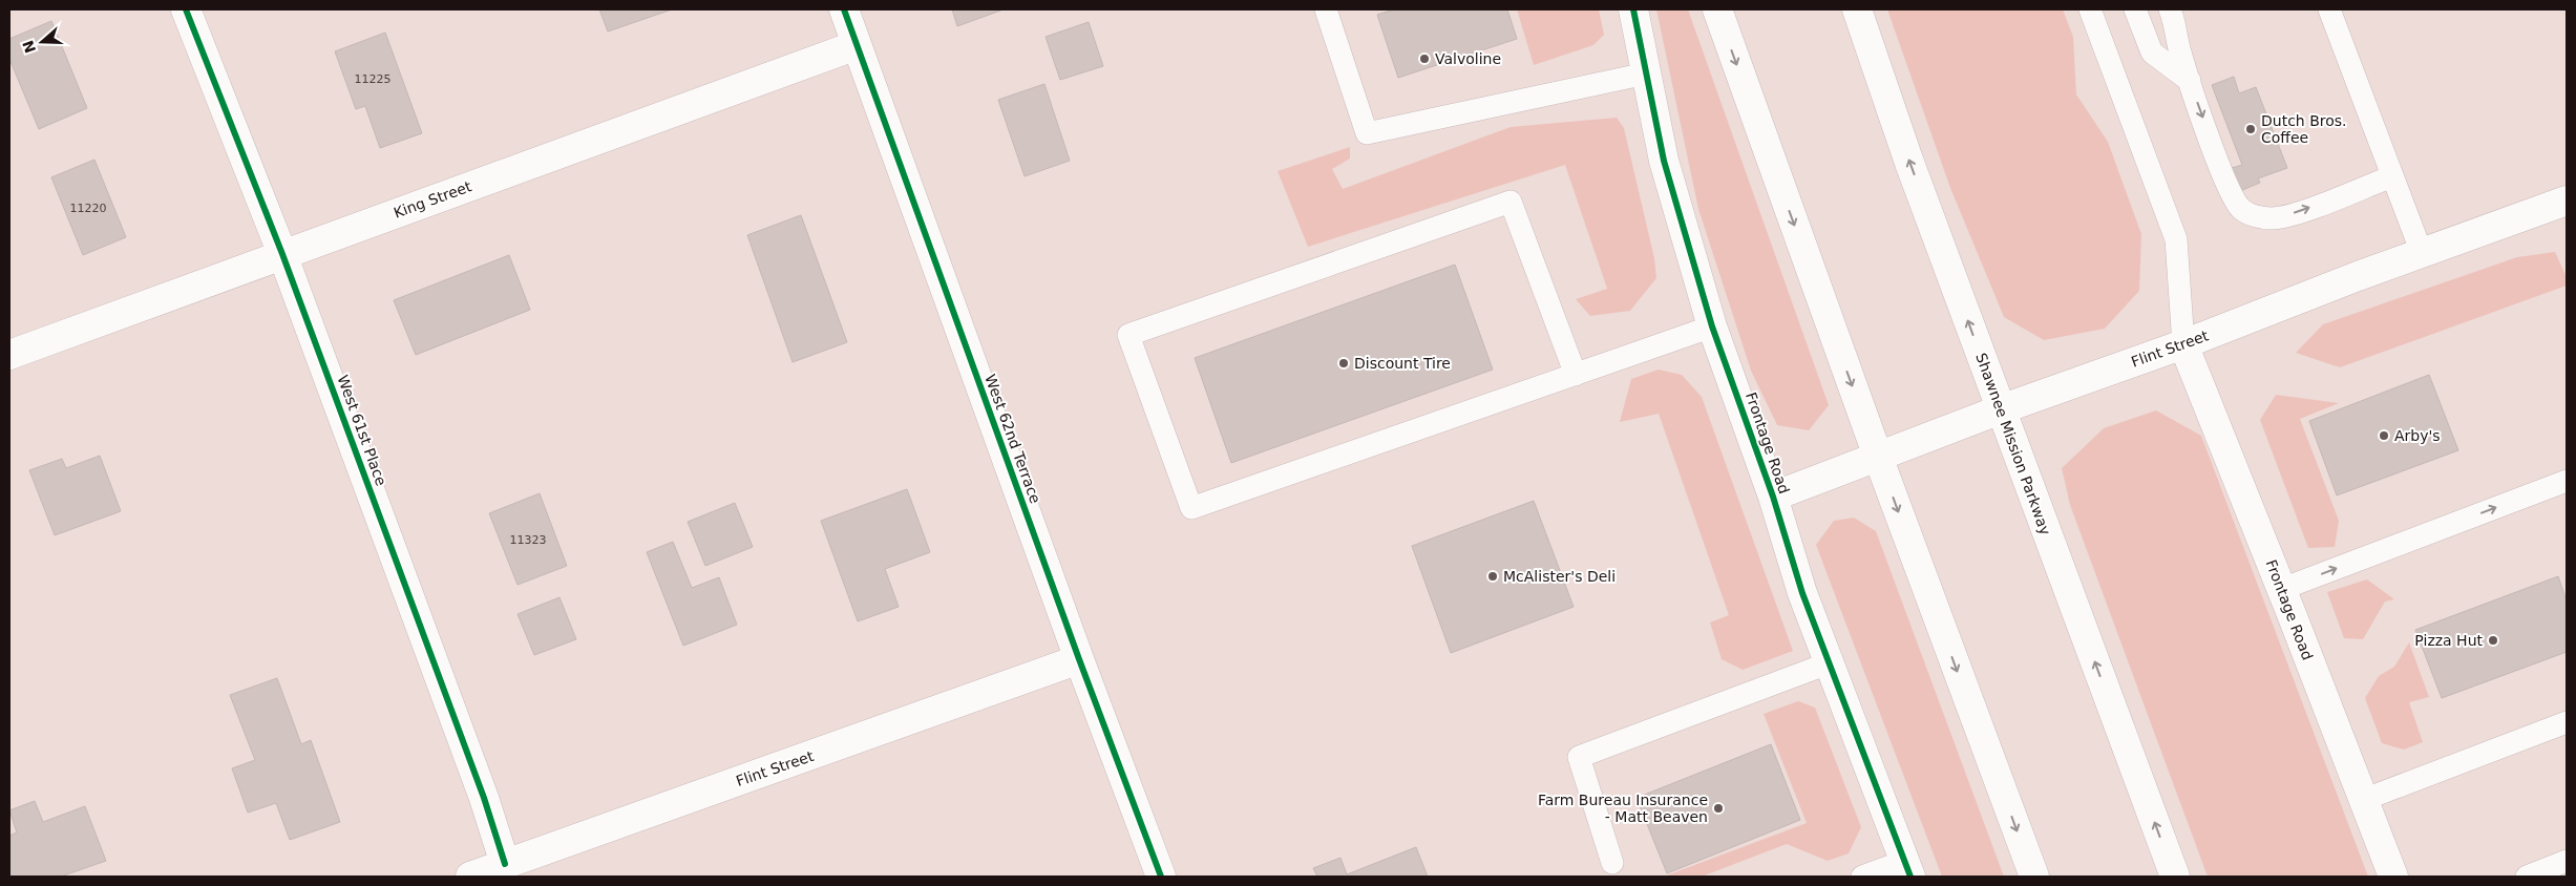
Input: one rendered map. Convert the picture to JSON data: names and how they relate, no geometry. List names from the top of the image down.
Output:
{
  "streets": {
    "main road": [
      "King Street",
      "Flint Street",
      "West 61st Place",
      "West 62nd Terrace",
      "Frontage Road",
      "Shawnee Mission Parkway"
    ]
  },
  "crossings": [
    ["King Street", "West 61st Place"],
    ["King Street", "West 62nd Terrace"],
    ["Flint Street", "West 61st Place"],
    ["Flint Street", "West 62nd Terrace"],
    ["Flint Street", "Frontage Road"],
    ["Flint Street", "Shawnee Mission Parkway"]
  ],
  "places": [
    "Valvoline",
    "Dutch Bros. Coffee",
    "Discount Tire",
    "Arby's",
    "McAlister's Deli",
    "Pizza Hut",
    "Farm Bureau Insurance - Matt Beaven"
  ],
  "house_numbers": ["11225", "11220", "11323"],
  "north": "left"
}
